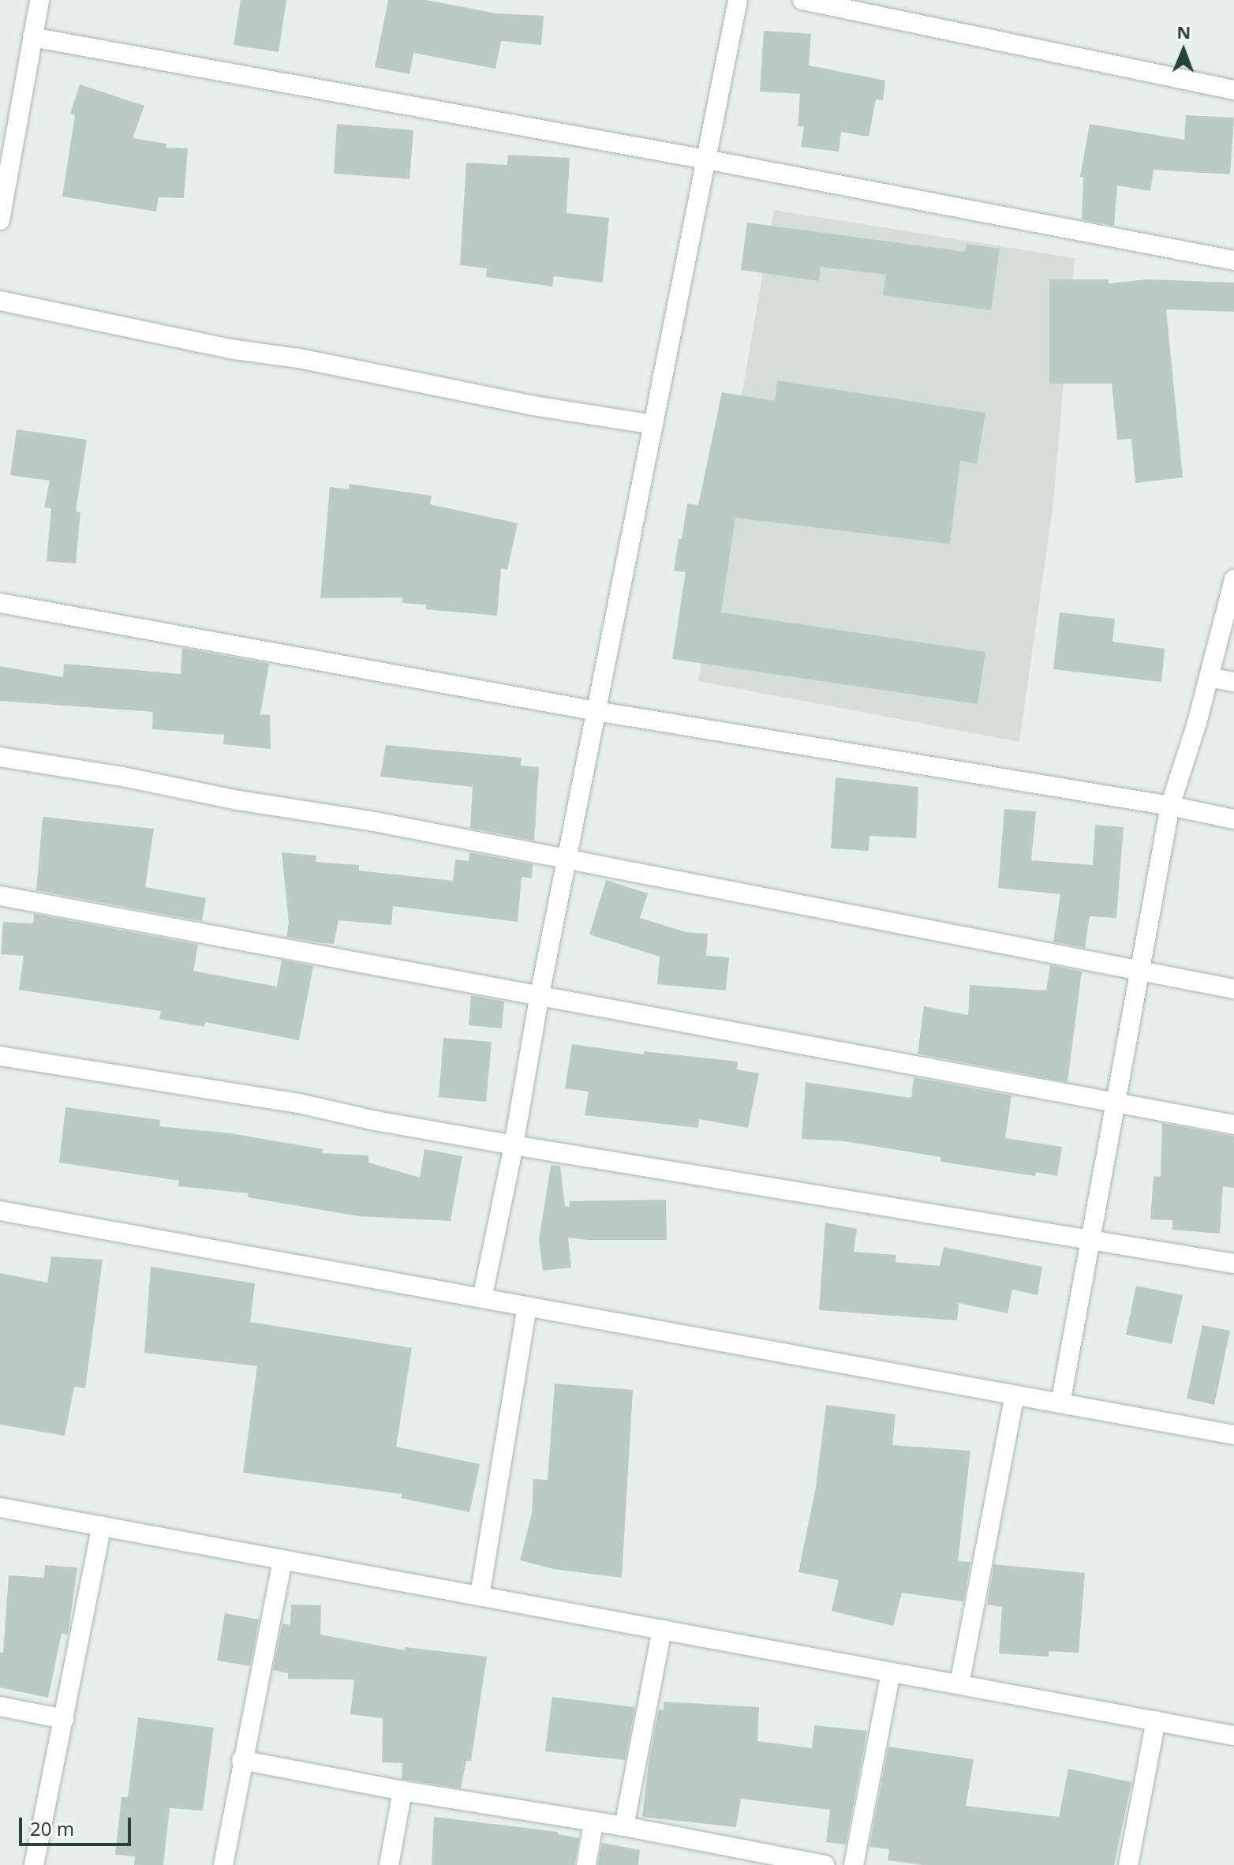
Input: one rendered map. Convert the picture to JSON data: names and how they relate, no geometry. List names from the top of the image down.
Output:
{
  "scale_bar": "20 m",
  "north": "top"
}
